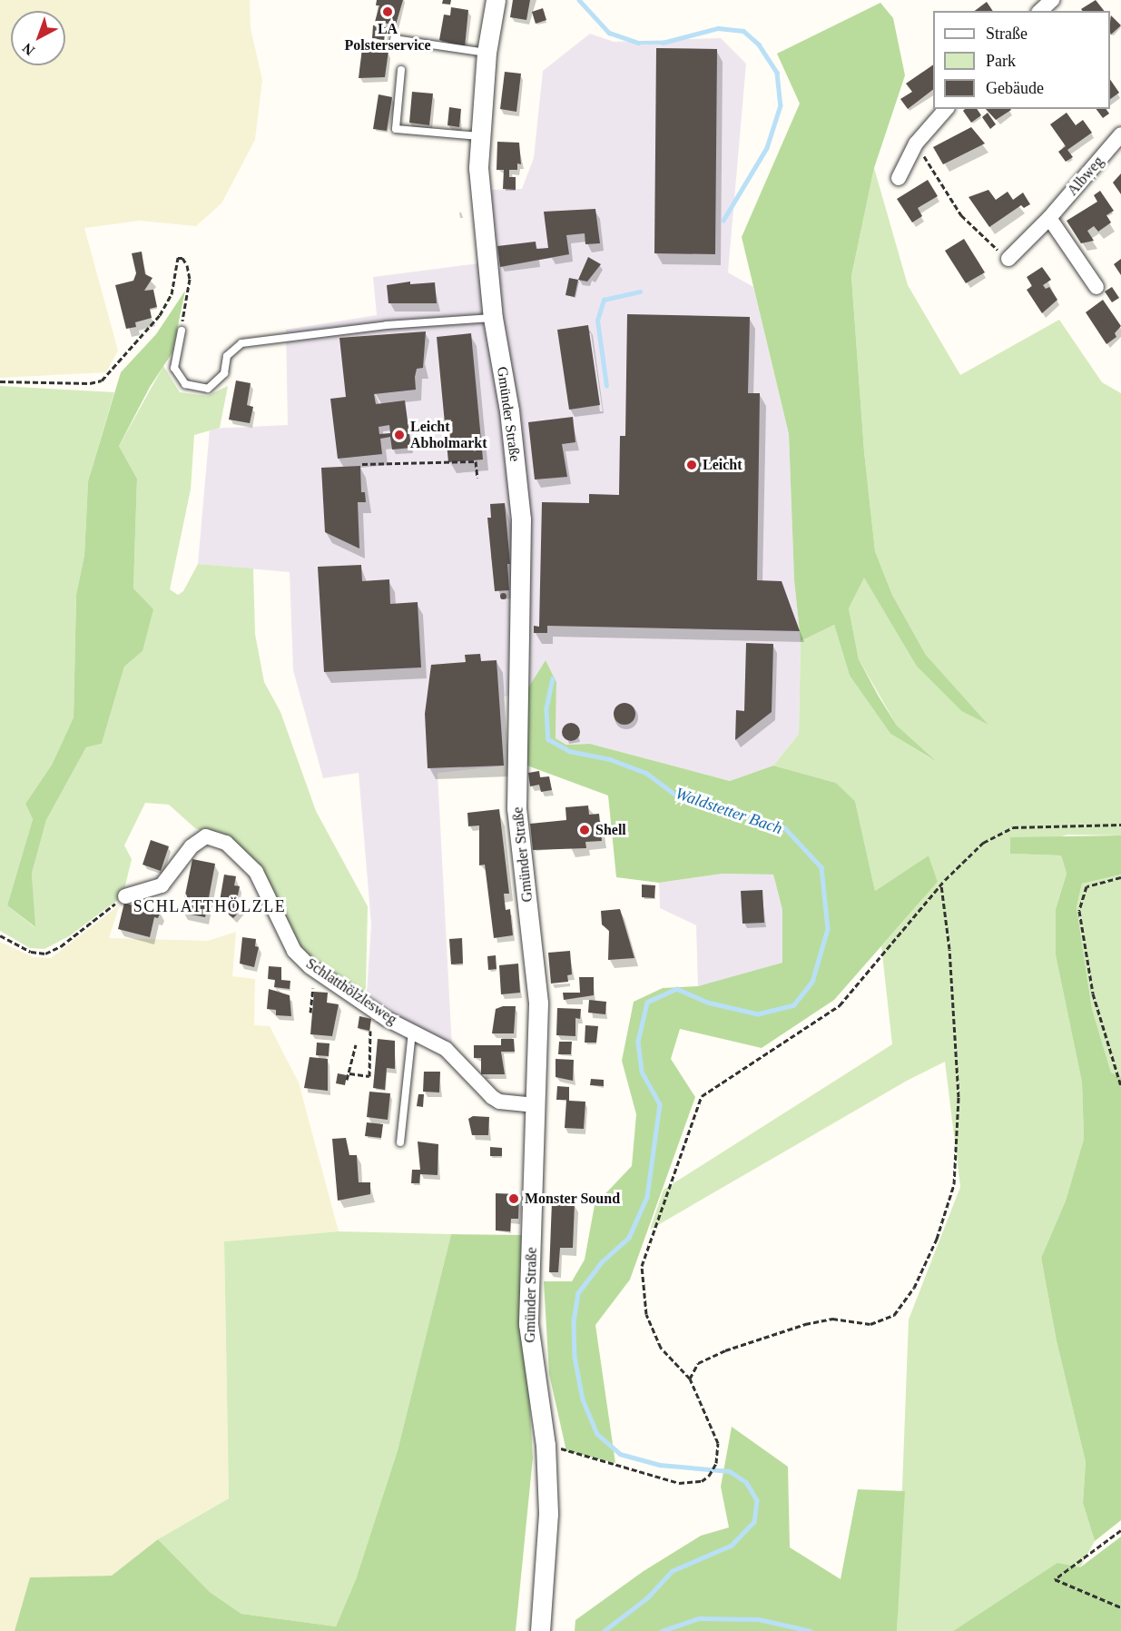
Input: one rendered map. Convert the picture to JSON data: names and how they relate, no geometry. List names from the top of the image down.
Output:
{
  "streets": {
    "street": ["Albweg", "Gmünder Straße", "Schlatthölzlesweg"]
  },
  "crossings": [
    ["Gmünder Straße", "Schlatthölzlesweg"]
  ],
  "districts": ["SCHLATTHÖLZLE"],
  "water": ["Waldstetter Bach"],
  "places": [
    "LA Polsterservice",
    "Leicht Abholmarkt",
    "Leicht",
    "Shell",
    "Monster Sound"
  ],
  "legend": ["Straße", "Park", "Gebäude"],
  "north": "bottom left"
}
